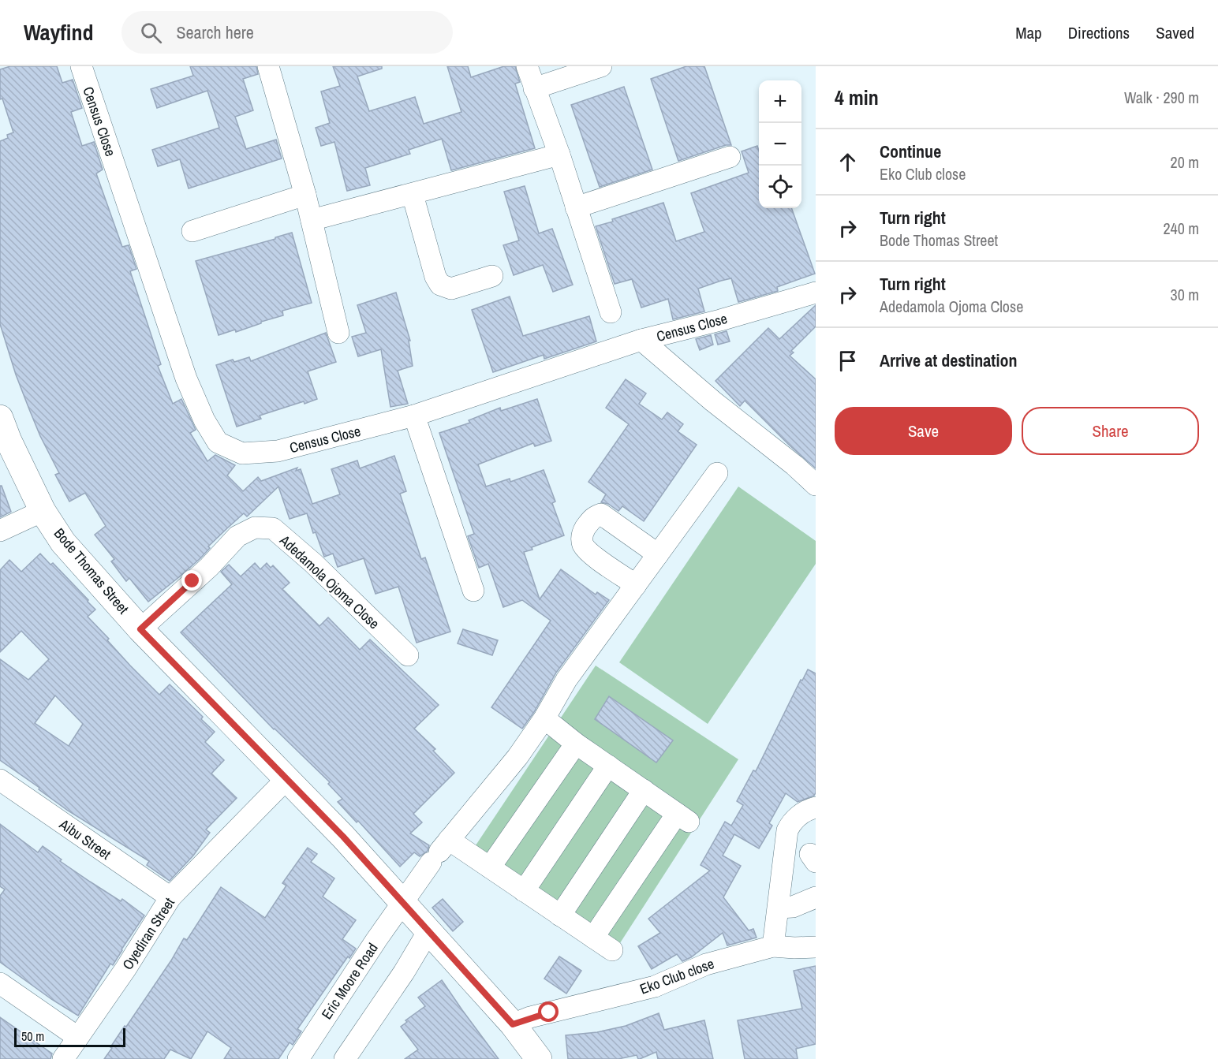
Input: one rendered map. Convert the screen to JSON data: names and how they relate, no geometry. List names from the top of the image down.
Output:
{
  "streets": {
    "main road": ["Bode Thomas Street"],
    "street": [
      "Census Close",
      "Adedamola Ojoma Close",
      "Aibu Street",
      "Oyediran Street",
      "Eko Club close",
      "Eric Moore Road"
    ]
  },
  "crossings": [
    ["Bode Thomas Street", "Adedamola Ojoma Close"],
    ["Bode Thomas Street", "Oyediran Street"],
    ["Bode Thomas Street", "Eko Club close"],
    ["Bode Thomas Street", "Eric Moore Road"],
    ["Aibu Street", "Oyediran Street"]
  ],
  "scale_bar": "50 m",
  "page": {
    "header": "Wayfind",
    "search": "Search here",
    "nav": ["Map", "Directions", "Saved"],
    "heading": ["4 min", "Walk · 290 m"],
    "map_buttons": ["+", "−"],
    "list": [
      ["Continue", "Eko Club close", "20 m"],
      ["Turn right", "Bode Thomas Street", "240 m"],
      ["Turn right", "Adedamola Ojoma Close", "30 m"],
      "Arrive at destination"
    ],
    "buttons": ["Save", "Share"],
    "scale": "50 m"
  }
}
